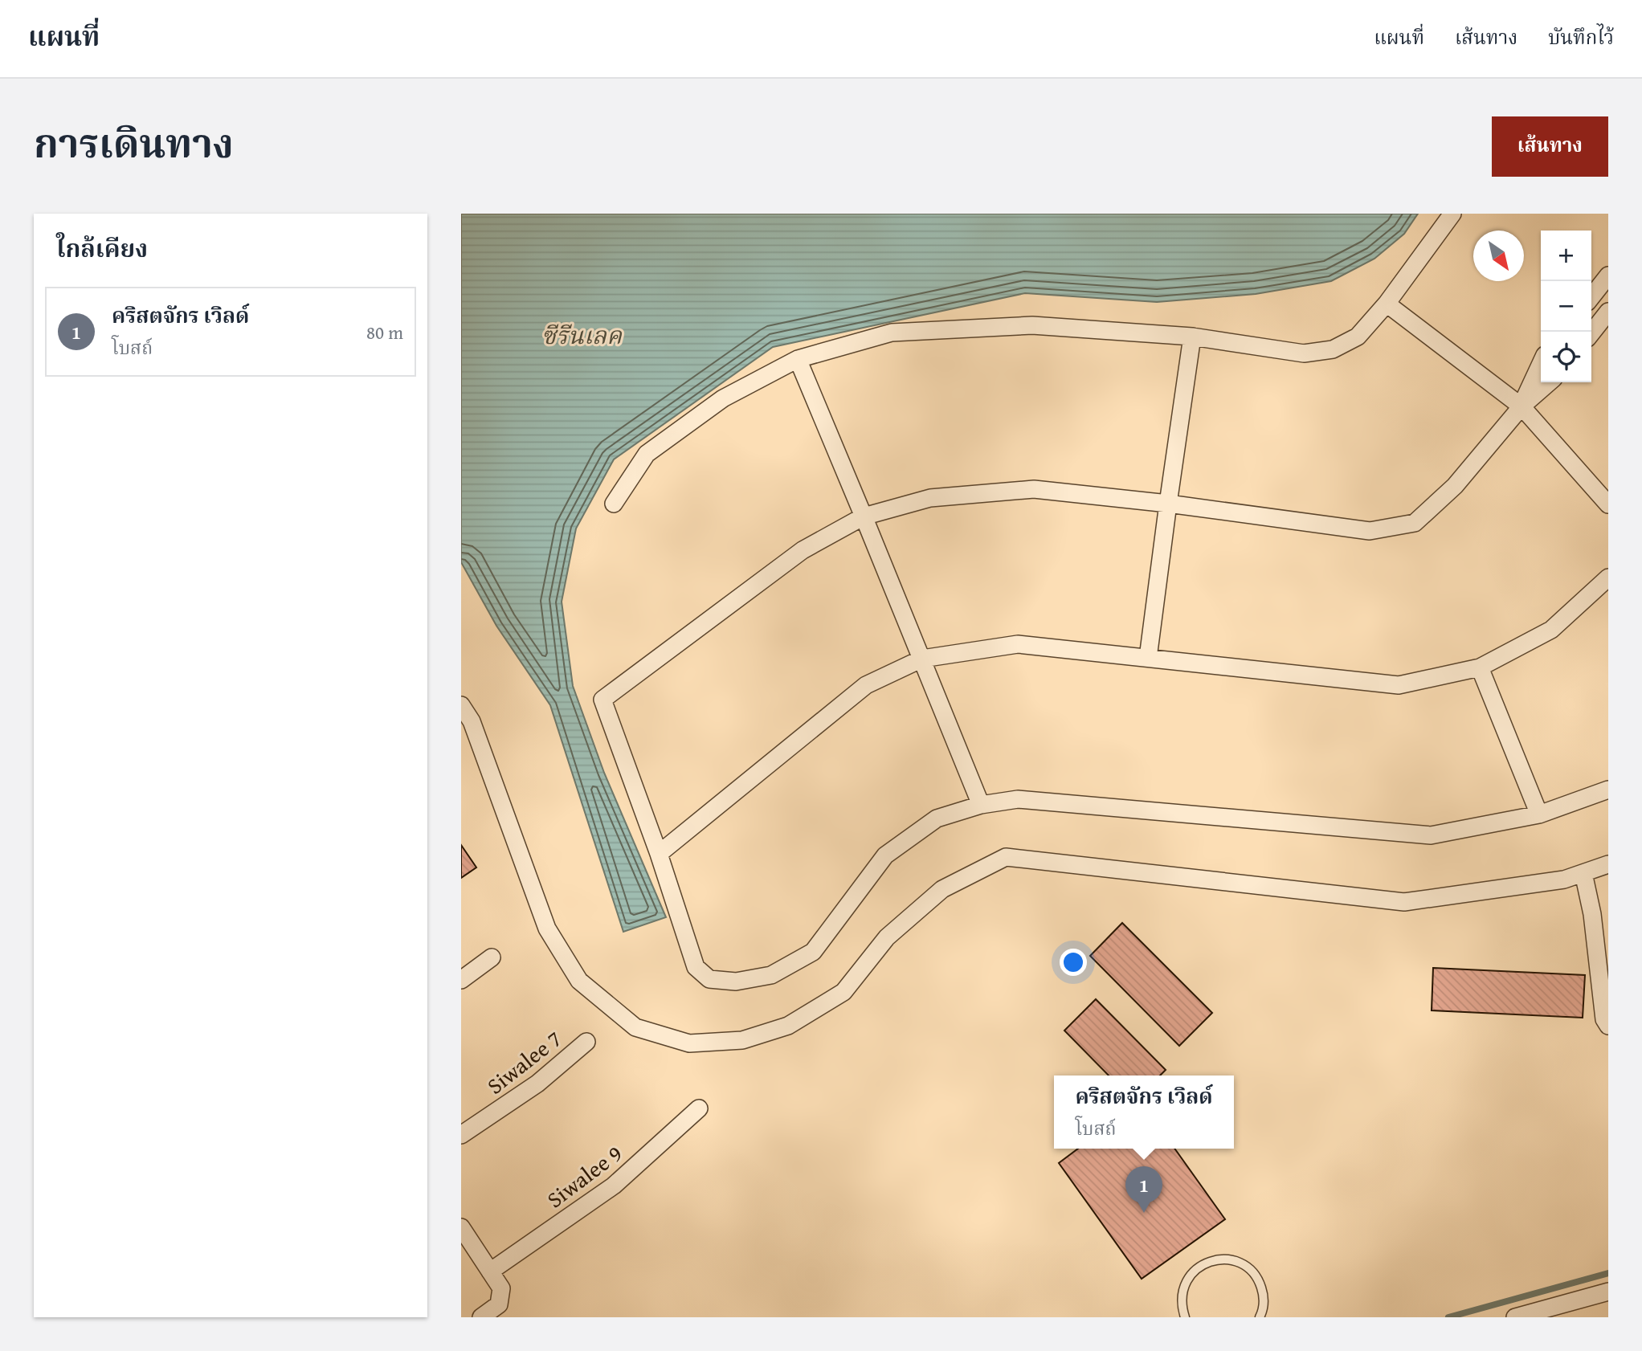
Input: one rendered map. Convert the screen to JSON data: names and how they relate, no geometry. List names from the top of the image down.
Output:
{
  "streets": {
    "street": ["Siwalee 7", "Siwalee 9"]
  },
  "water": ["ซีรีนเลค"],
  "north": "bottom right",
  "page": {
    "header": "แผนที่",
    "nav": ["แผนที่", "เส้นทาง", "บันทึกไว้"],
    "title": "การเดินทาง",
    "buttons": "เส้นทาง",
    "heading": "ใกล้เคียง",
    "map_buttons": ["+", "−"],
    "list": [
      {
        "mark": "1",
        "name": "คริสตจักร เวิลด์",
        "note": "โบสถ์",
        "value": "80 m"
      }
    ],
    "popup": ["คริสตจักร เวิลด์", "โบสถ์"],
    "pins": "1"
  }
}
